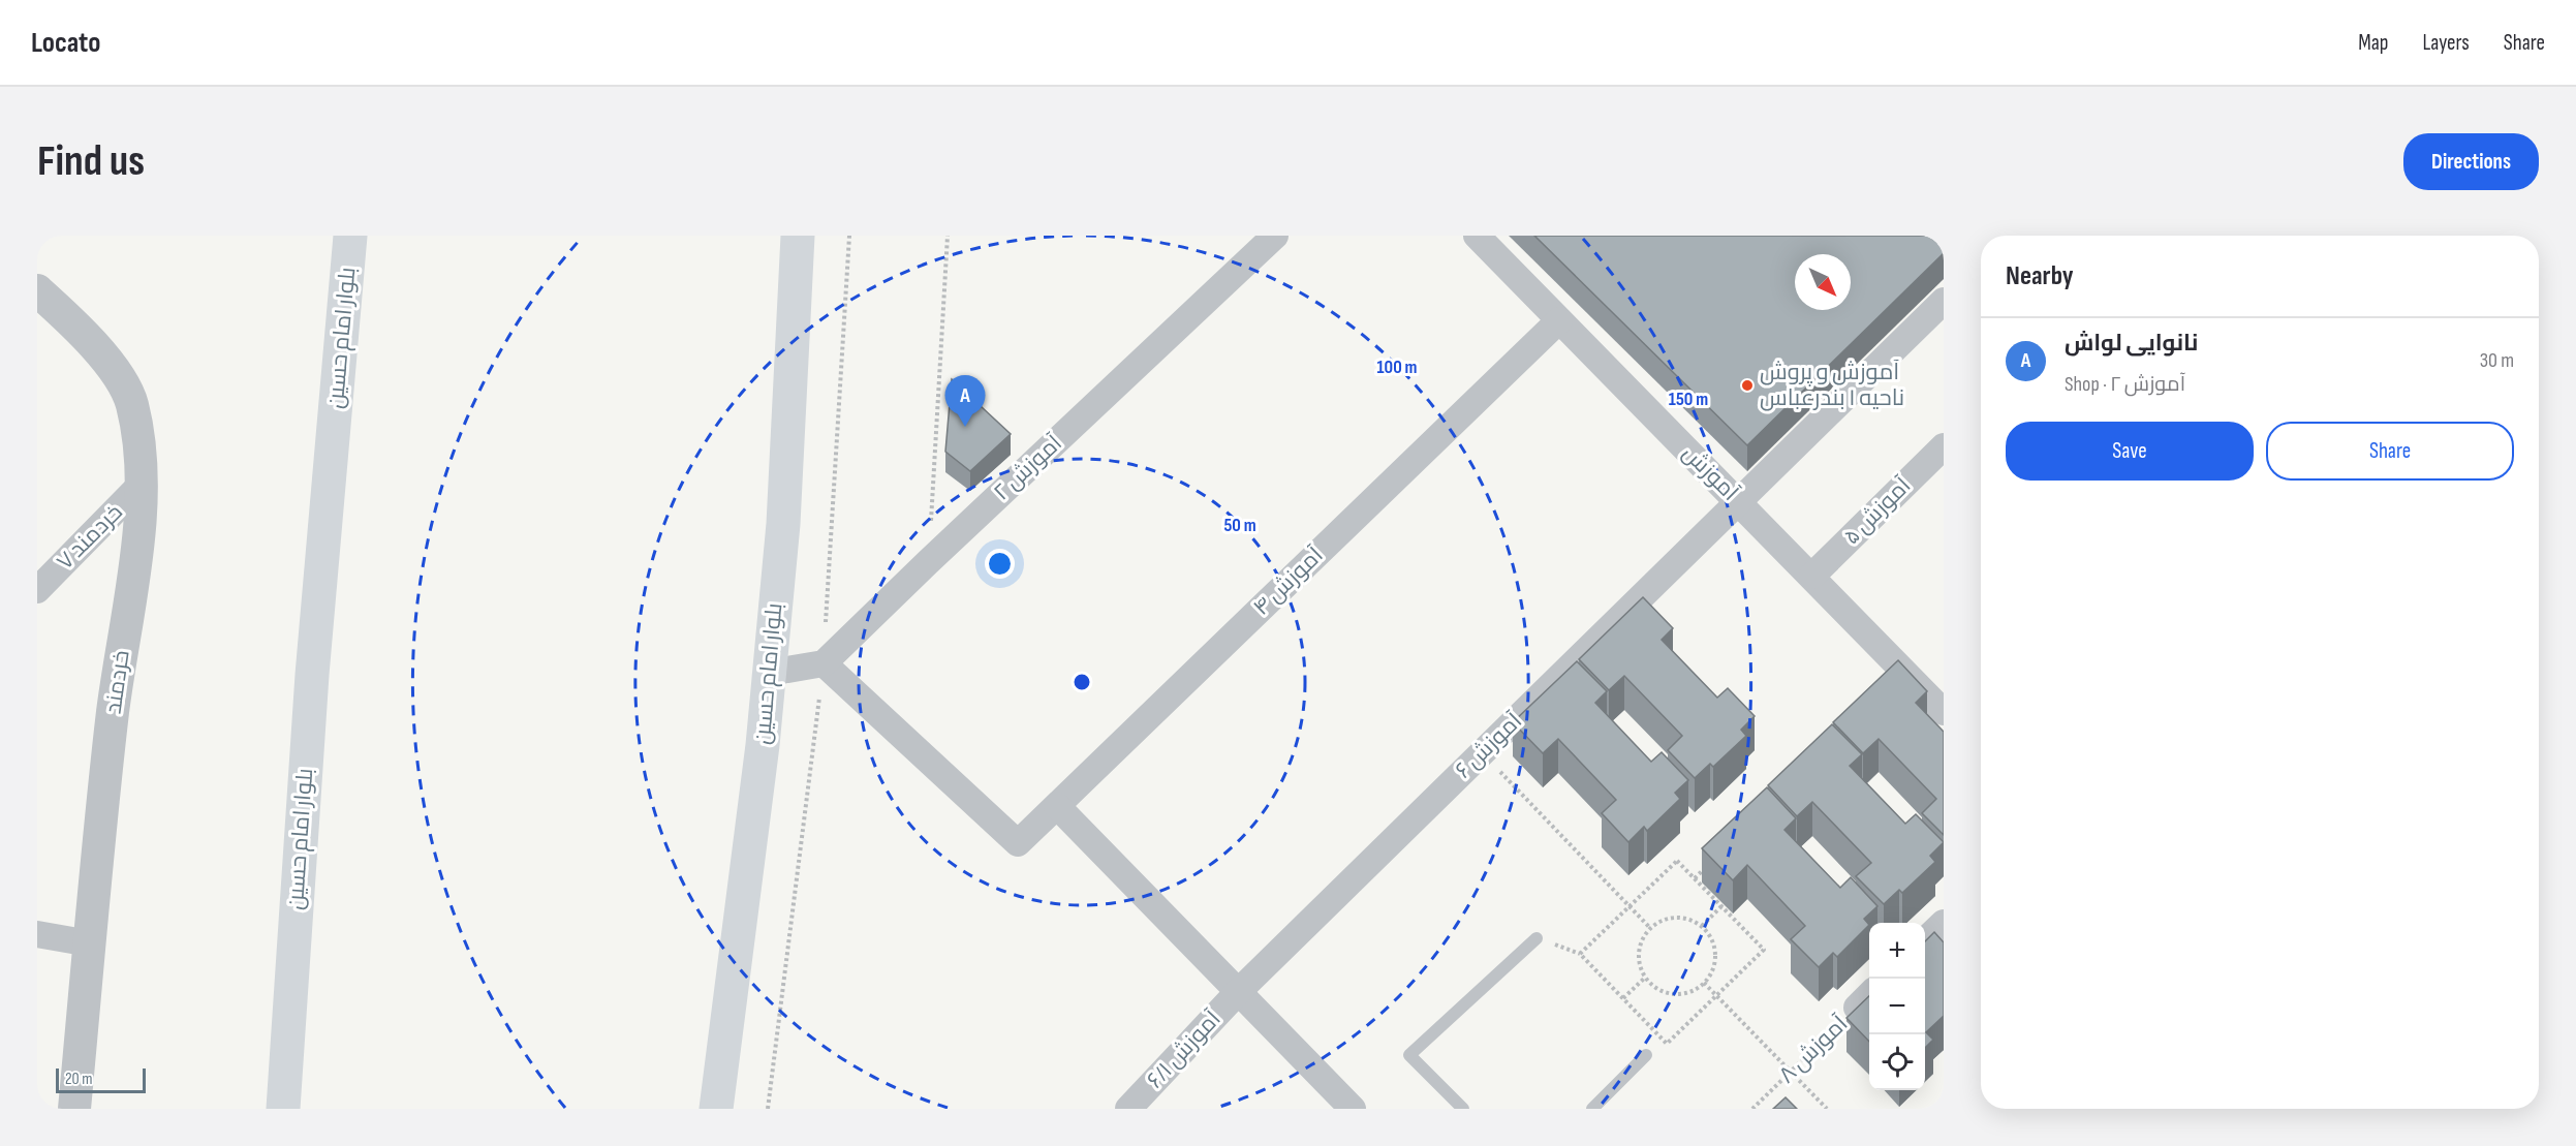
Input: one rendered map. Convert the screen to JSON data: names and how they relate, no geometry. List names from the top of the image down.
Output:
{
  "streets": {
    "main road": ["بلوار امام حسین"],
    "street": [
      "آموزش ۲",
      "آموزش",
      "آموزش ۵",
      "خردمند ۷",
      "آموزش ۴",
      "خردمند",
      "آموزش ۶",
      "آموزش ۶/۱"
    ],
    "path": ["آموزش ۸"]
  },
  "crossings": [
    ["آموزش ۲", "آموزش ۴"],
    ["آموزش", "آموزش ۵"],
    ["آموزش", "آموزش ۴"],
    ["آموزش", "آموزش ۶"],
    ["خردمند ۷", "خردمند"],
    ["آموزش ۶", "آموزش ۶/۱"]
  ],
  "places": ["آموزش و پروش ناحیه ۱ بندرعباس"],
  "scale_bar": "20 m",
  "north": "bottom right",
  "page": {
    "header": "Locato",
    "nav": ["Map", "Layers", "Share"],
    "buttons": [
      "Directions",
      ["Save", "Share"]
    ],
    "title": "Find us",
    "heading": "Nearby",
    "list": [
      {
        "mark": "A",
        "name": "نانوایی لواش",
        "note": "Shop · آموزش ۲",
        "value": "30 m"
      }
    ],
    "pins": "A",
    "map_buttons": ["+", "−"],
    "scale": "20 m"
  },
  "rings": ["100 m", "150 m", "50 m"]
}
